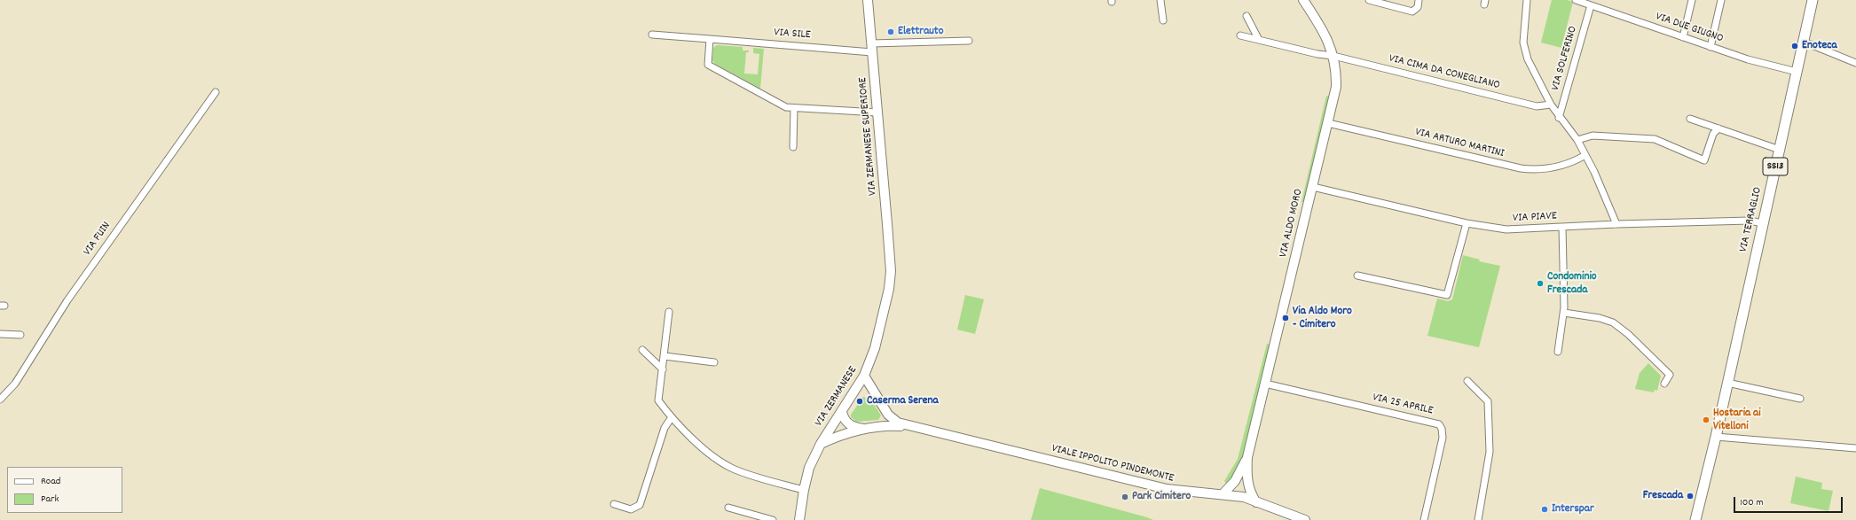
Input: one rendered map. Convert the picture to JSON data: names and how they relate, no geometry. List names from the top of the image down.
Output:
{
  "streets": {
    "main road": ["SS13", "VIA TERRAGLIO"],
    "street": [
      "VIA DUE GIUGNO",
      "VIA SILE",
      "VIA SOLFERINO",
      "VIA CIMA DA CONEGLIANO",
      "VIA ZERMANESE SUPERIORE",
      "VIA ARTURO MARTINI",
      "VIA PIAVE",
      "VIA ALDO MORO",
      "VIA FUIN",
      "VIA ZERMANESE",
      "VIA 25 APRILE",
      "VIALE IPPOLITO PINDEMONTE"
    ]
  },
  "crossings": [
    ["VIA DUE GIUGNO", "VIA SOLFERINO"],
    ["VIA DUE GIUGNO", "VIA TERRAGLIO"],
    ["VIA SILE", "VIA ZERMANESE SUPERIORE"],
    ["VIA CIMA DA CONEGLIANO", "VIA ALDO MORO"],
    ["VIA ZERMANESE SUPERIORE", "VIA ZERMANESE"],
    ["VIA ARTURO MARTINI", "VIA ALDO MORO"],
    ["VIA PIAVE", "VIA TERRAGLIO"],
    ["VIA PIAVE", "VIA ALDO MORO"],
    ["VIA ALDO MORO", "VIA 25 APRILE"],
    ["VIA ZERMANESE", "VIALE IPPOLITO PINDEMONTE"]
  ],
  "places": [
    "Elettrauto",
    "Enoteca",
    "Condominio Frescada",
    "Via Aldo Moro - Cimitero",
    "Caserma Serena",
    "Hostaria ai Vitelloni",
    "Frescada",
    "Park Cimitero",
    "Interspar"
  ],
  "legend": ["Road", "Park"],
  "scale_bar": "100 m"
}
